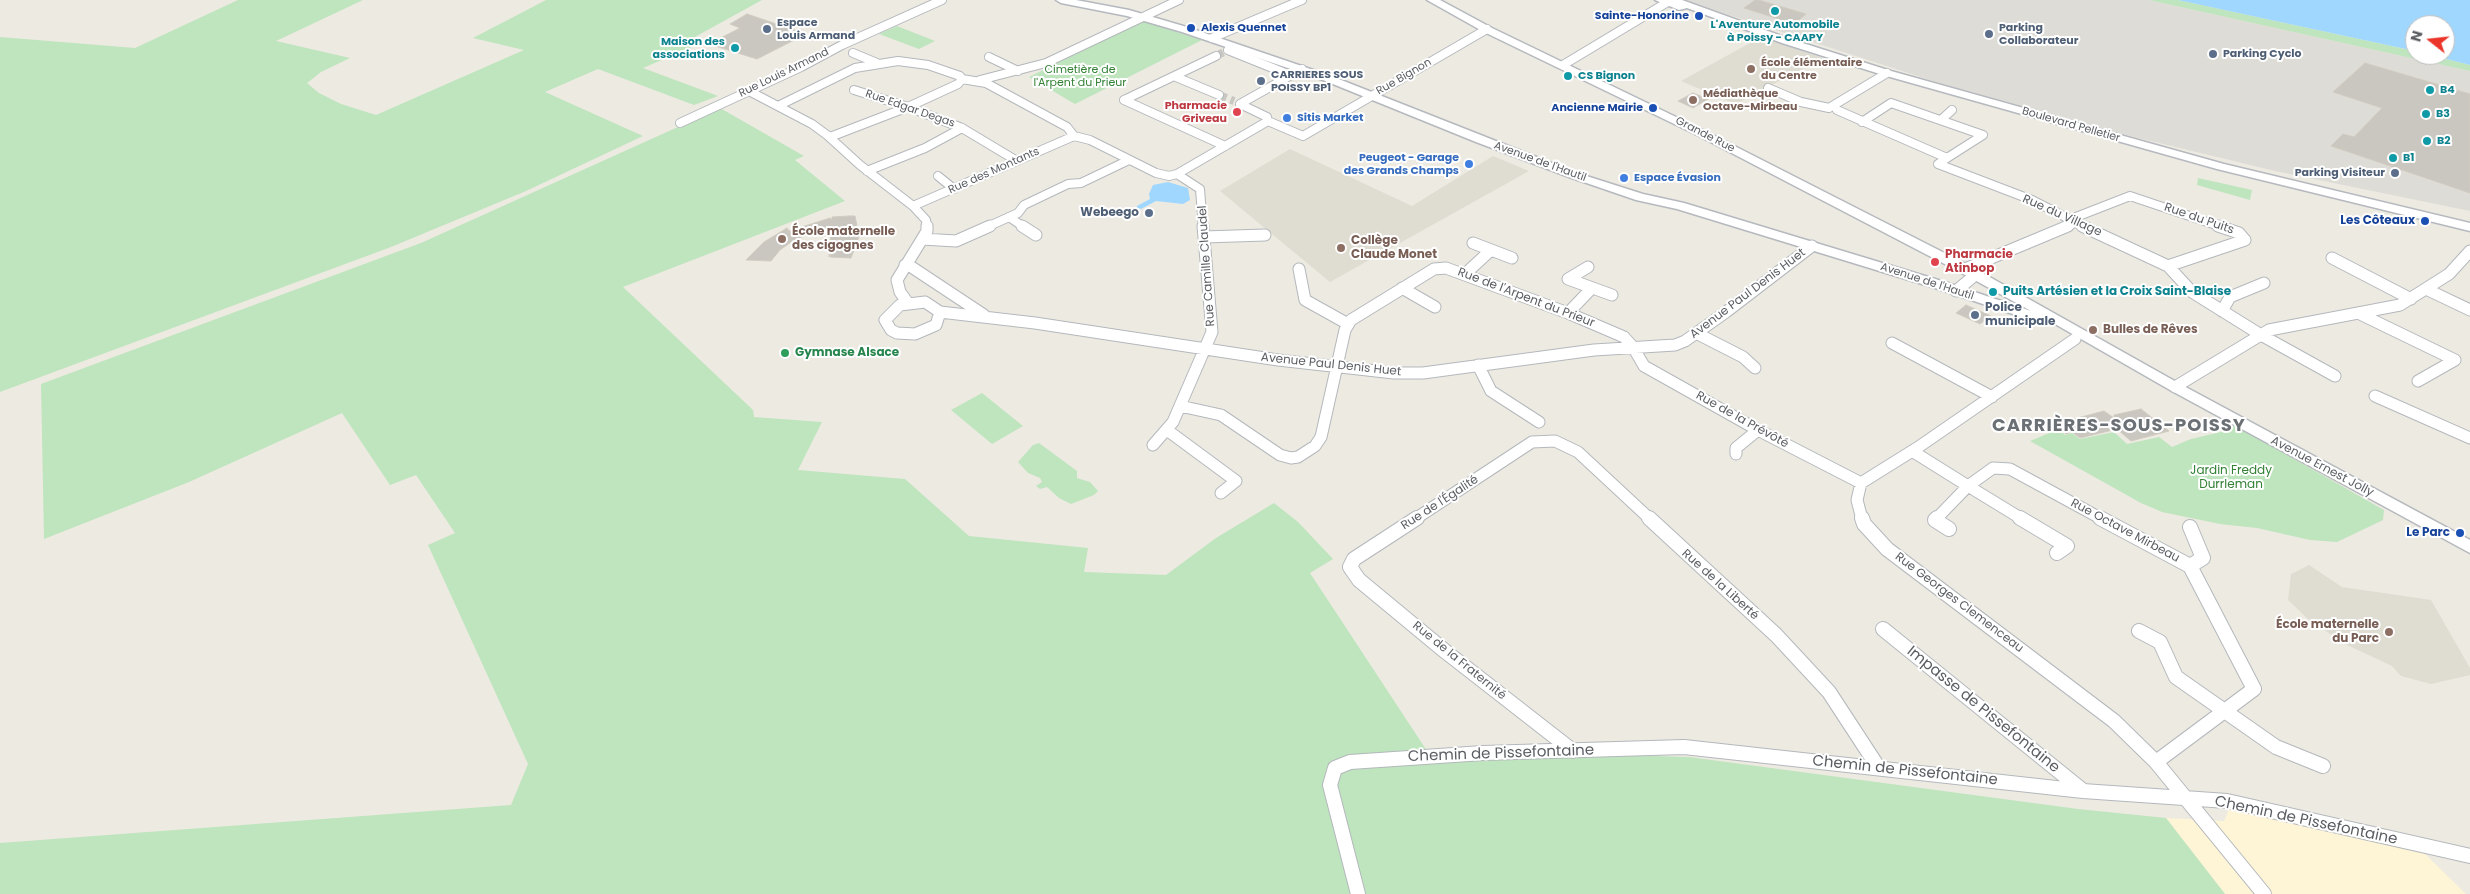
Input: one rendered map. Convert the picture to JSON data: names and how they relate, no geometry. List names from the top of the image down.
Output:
{
  "streets": {
    "street": [
      "Rue Louis Armand",
      "Rue Bignon",
      "Rue Edgar Degas",
      "Boulevard Pelletier",
      "Grande Rue",
      "Avenue de l'Hautil",
      "Rue des Montants",
      "Rue du Village",
      "Rue du Puits",
      "Rue Camille Claudel",
      "Avenue Paul Denis Huet",
      "Rue de l'Arpent du Prieur",
      "Rue de la Prévôté",
      "Avenue Ernest Jolly",
      "Rue de l'Égalité",
      "Rue Octave Mirbeau",
      "Rue de la Liberté",
      "Rue Georges Clemenceau",
      "Rue de la Fraternité",
      "Impasse de Pissefontaine",
      "Chemin de Pissefontaine"
    ]
  },
  "crossings": [
    ["Rue Bignon", "Grande Rue"],
    ["Rue Bignon", "Avenue de l'Hautil"],
    ["Rue Edgar Degas", "Rue des Montants"],
    ["Grande Rue", "Avenue Ernest Jolly"],
    ["Avenue de l'Hautil", "Avenue Paul Denis Huet"],
    ["Avenue de l'Hautil", "Avenue Ernest Jolly"],
    ["Rue du Village", "Rue du Puits"],
    ["Rue Camille Claudel", "Avenue Paul Denis Huet"],
    ["Avenue Paul Denis Huet", "Rue de l'Arpent du Prieur"],
    ["Avenue Paul Denis Huet", "Rue de la Prévôté"],
    ["Rue de l'Arpent du Prieur", "Rue de la Prévôté"],
    ["Rue de la Prévôté", "Rue Georges Clemenceau"],
    ["Rue de l'Égalité", "Rue de la Liberté"],
    ["Rue de l'Égalité", "Rue de la Fraternité"],
    ["Rue Octave Mirbeau", "Rue Georges Clemenceau"],
    ["Rue de la Liberté", "Chemin de Pissefontaine"],
    ["Rue Georges Clemenceau", "Chemin de Pissefontaine"],
    ["Rue de la Fraternité", "Chemin de Pissefontaine"],
    ["Impasse de Pissefontaine", "Chemin de Pissefontaine"]
  ],
  "districts": ["CARRIÈRES-SOUS-POISSY"],
  "parks": ["Cimetière de l'Arpent du Prieur", "Jardin Freddy Durrleman"],
  "places": [
    "L'Aventure Automobile à Poissy - CAAPY",
    "Sainte-Honorine",
    "Alexis Quennet",
    "Espace Louis Armand",
    "Parking Collaborateur",
    "Maison des associations",
    "Parking Cyclo",
    "École élémentaire du Centre",
    "CS Bignon",
    "CARRIERES SOUS POISSY BP1",
    "B4",
    "Médiathèque Octave-Mirbeau",
    "Ancienne Mairie",
    "Pharmacie Griveau",
    "B3",
    "Sitis Market",
    "B2",
    "B1",
    "Peugeot - Garage des Grands Champs",
    "Parking Visiteur",
    "Espace Évasion",
    "Webeego",
    "Les Côteaux",
    "École maternelle des cigognes",
    "Collège Claude Monet",
    "Pharmacie Atinbop",
    "Puits Artésien et la Croix Saint-Blaise",
    "Police municipale",
    "Bulles de Rêves",
    "Gymnase Alsace",
    "Le Parc",
    "École maternelle du Parc"
  ],
  "north": "left"
}
